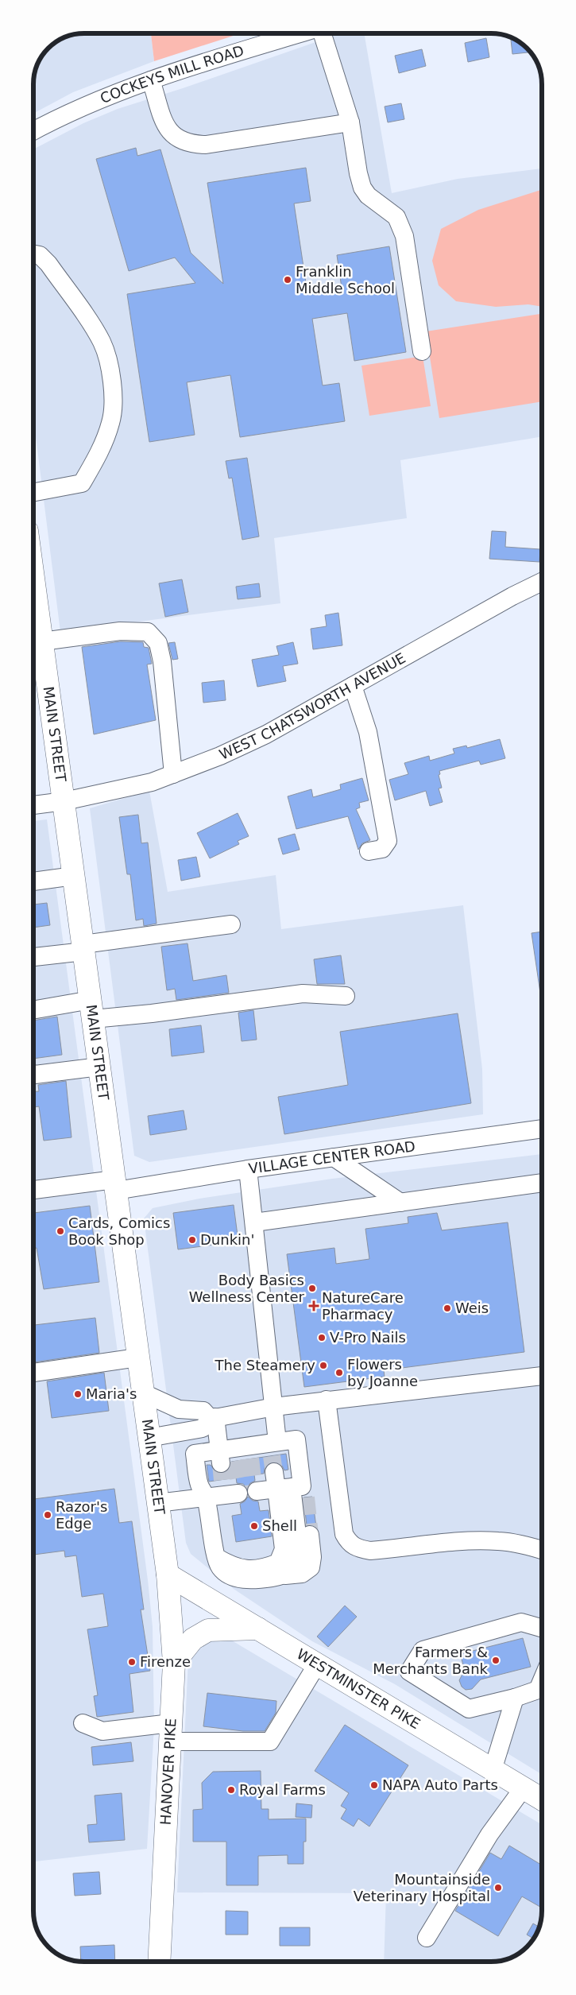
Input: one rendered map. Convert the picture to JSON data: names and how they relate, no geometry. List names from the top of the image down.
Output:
{
  "streets": {
    "main road": ["MAIN STREET", "WESTMINSTER PIKE", "HANOVER PIKE"],
    "street": ["COCKEYS MILL ROAD", "WEST CHATSWORTH AVENUE", "VILLAGE CENTER ROAD"]
  },
  "crossings": [
    ["WEST CHATSWORTH AVENUE", "MAIN STREET"],
    ["MAIN STREET", "VILLAGE CENTER ROAD"],
    ["MAIN STREET", "WESTMINSTER PIKE"],
    ["MAIN STREET", "HANOVER PIKE"],
    ["WESTMINSTER PIKE", "HANOVER PIKE"]
  ],
  "places": {
    "other": [
      "Franklin Middle School",
      "Cards, Comics Book Shop",
      "Dunkin'",
      "Body Basics Wellness Center",
      "Weis",
      "V-Pro Nails",
      "The Steamery",
      "Flowers by Joanne",
      "Maria's",
      "Razor's Edge",
      "Shell",
      "Farmers & Merchants Bank",
      "Firenze",
      "NAPA Auto Parts",
      "Royal Farms",
      "Mountainside Veterinary Hospital"
    ],
    "health": ["NatureCare Pharmacy"]
  }
}
